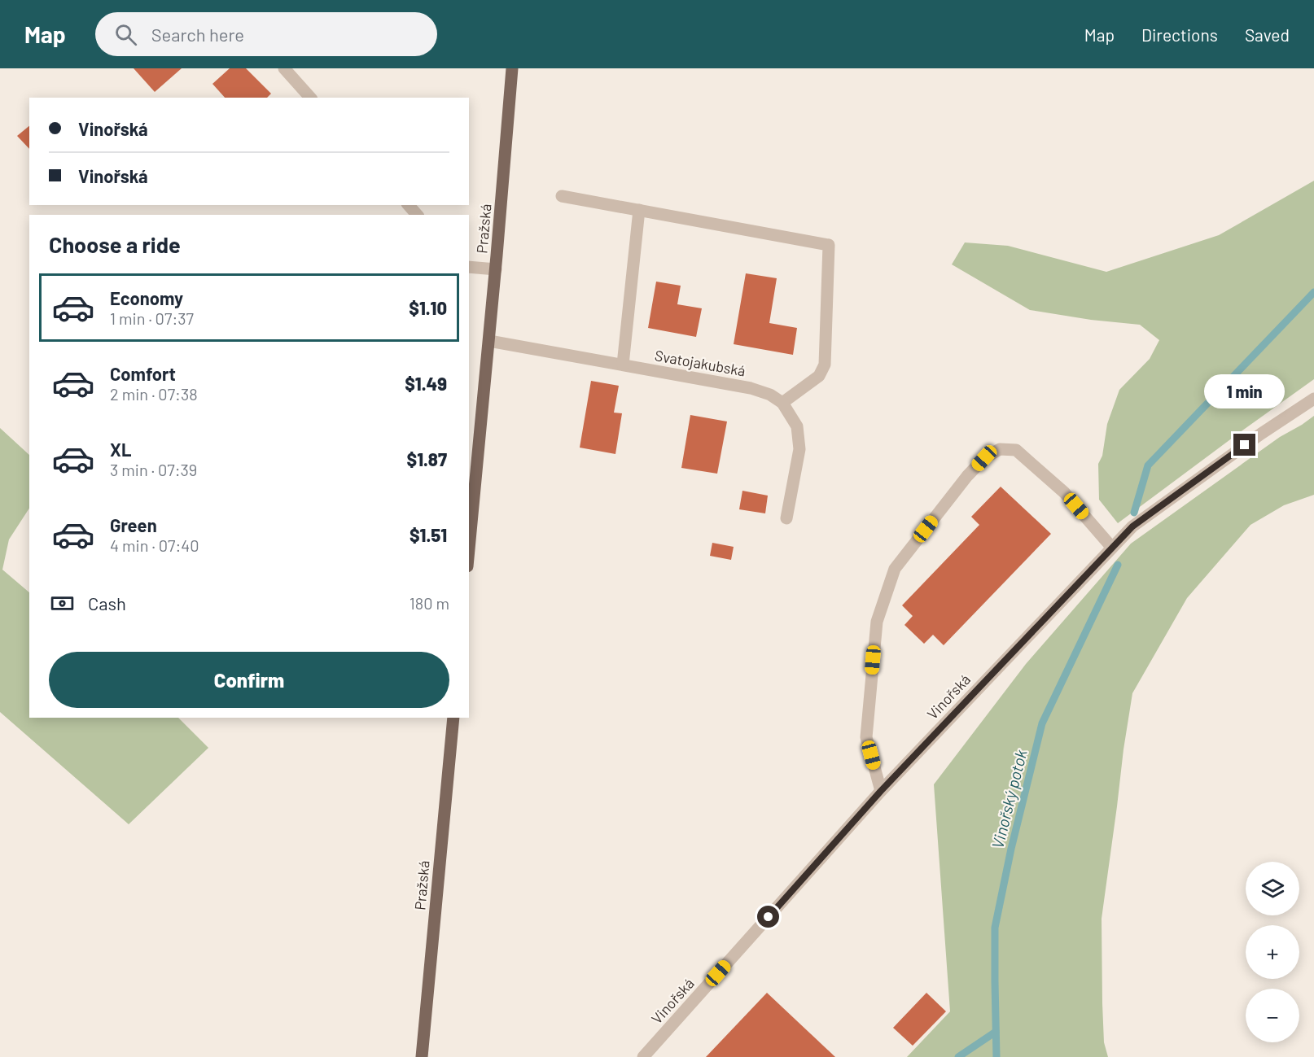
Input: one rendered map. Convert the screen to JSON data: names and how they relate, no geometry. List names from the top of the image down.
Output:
{
  "streets": {
    "main road": ["Pražská"],
    "street": ["Svatojakubská", "Vinořská"]
  },
  "crossings": [
    ["Pražská", "Svatojakubská"]
  ],
  "water": ["Vinořský potok"],
  "page": {
    "header": "Map",
    "search": "Search here",
    "nav": ["Map", "Directions", "Saved"],
    "banner": ["Vinořská", "Vinořská"],
    "heading": "Choose a ride",
    "list": [
      {
        "name": "Economy",
        "note": "1 min · 07:37",
        "value": "$1.10"
      },
      {
        "name": "Comfort",
        "note": "2 min · 07:38",
        "value": "$1.49"
      },
      {
        "name": "XL",
        "note": "3 min · 07:39",
        "value": "$1.87"
      },
      {
        "name": "Green",
        "note": "4 min · 07:40",
        "value": "$1.51"
      }
    ],
    "bubble": "1 min",
    "pay": ["Cash", "180 m"],
    "buttons": "Confirm",
    "map_buttons": ["+", "−"]
  }
}
